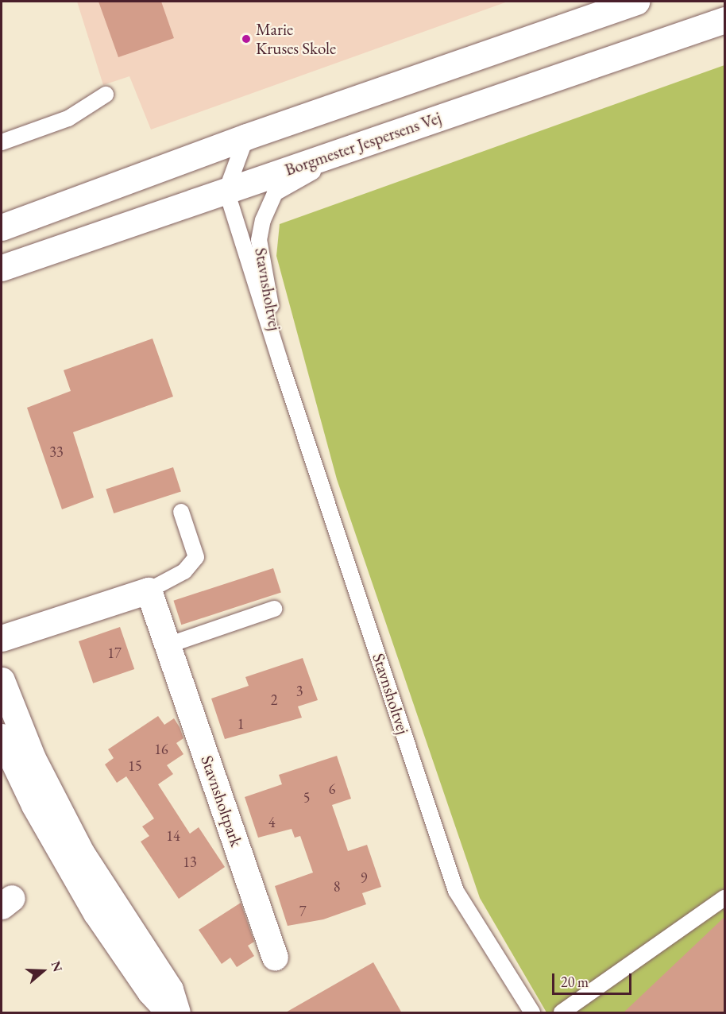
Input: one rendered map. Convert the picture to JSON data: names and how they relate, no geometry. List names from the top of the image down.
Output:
{
  "streets": {
    "street": ["Borgmester Jespersens Vej", "Stavnsholtpark"],
    "lane": ["Stavnsholtvej"]
  },
  "crossings": [
    ["Borgmester Jespersens Vej", "Stavnsholtvej"]
  ],
  "places": ["Marie Kruses Skole"],
  "house_numbers": [
    "33",
    "17",
    "3",
    "2",
    "1",
    "16",
    "15",
    "6",
    "5",
    "4",
    "14",
    "13",
    "9",
    "8",
    "7"
  ],
  "scale_bar": "20 m",
  "north": "right"
}
